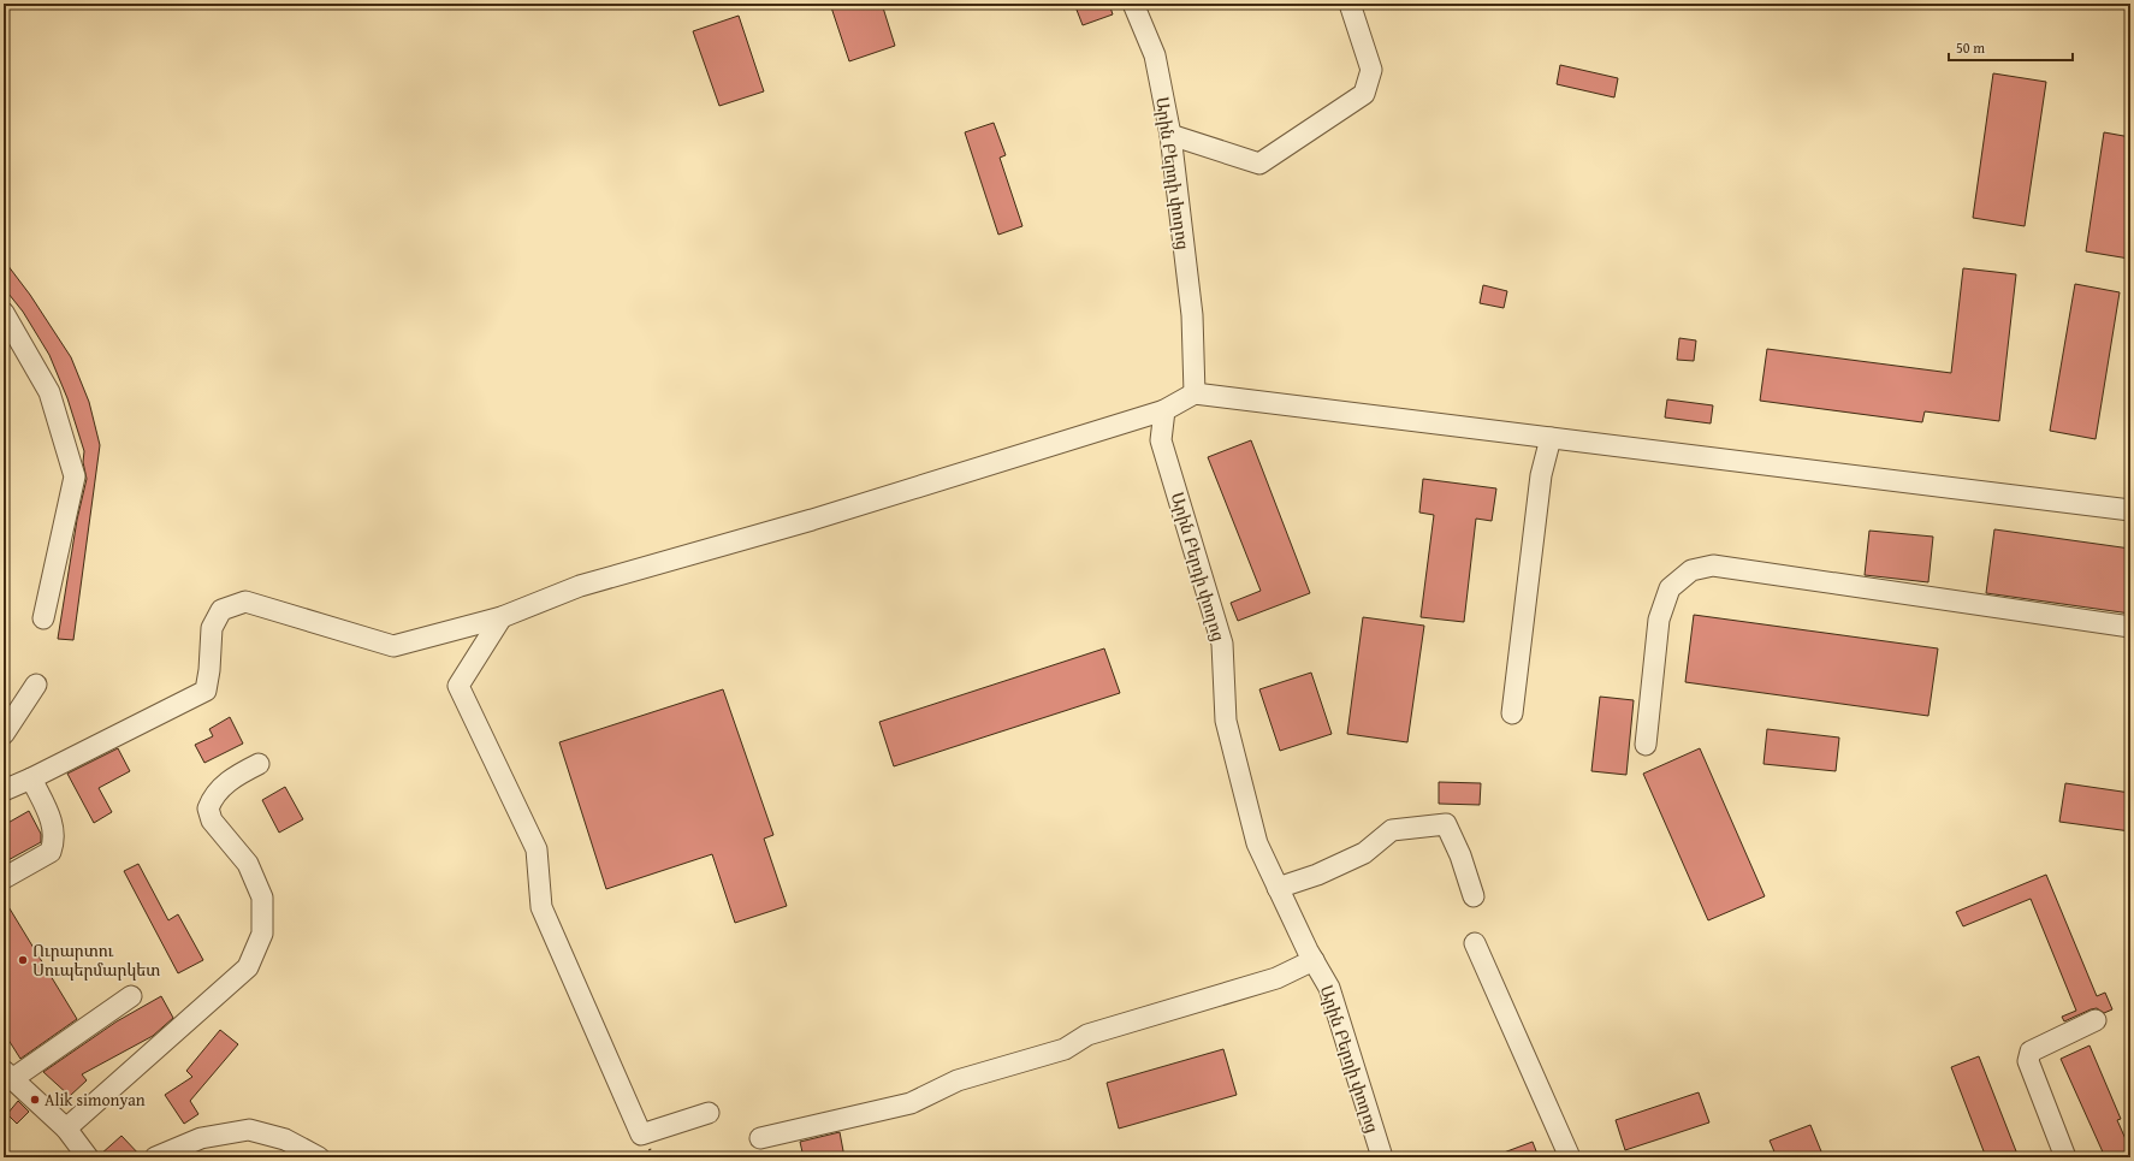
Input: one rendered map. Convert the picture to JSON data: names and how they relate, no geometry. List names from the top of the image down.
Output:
{
  "streets": {
    "street": ["Արին Բերդի փողոց"]
  },
  "places": ["Ուրարտու Սուպերմարկետ", "Alik simonyan"],
  "scale_bar": "50 m"
}
